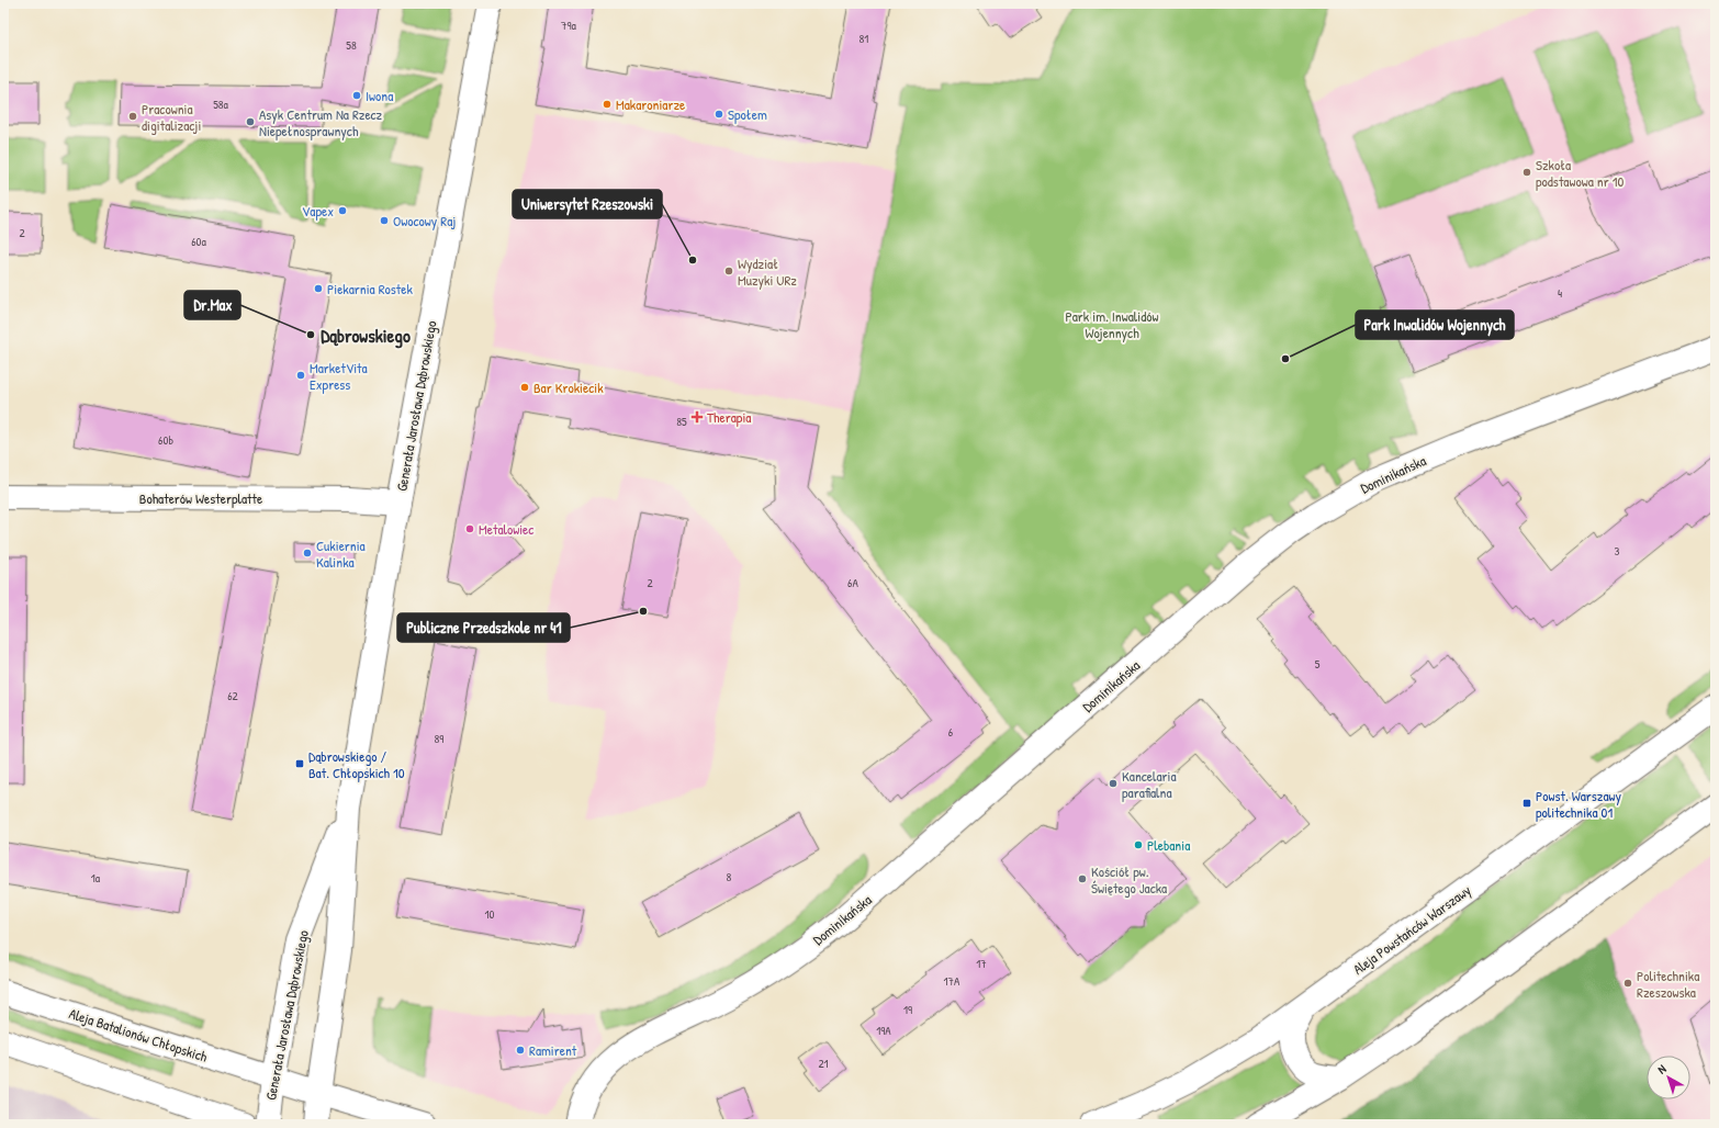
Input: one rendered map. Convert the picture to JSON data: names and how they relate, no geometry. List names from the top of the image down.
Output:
{
  "streets": {
    "main road": [
      "Generała Jarosława Dąbrowskiego",
      "Dominikańska",
      "Bohaterów Westerplatte",
      "Aleja Powstańców Warszawy",
      "Aleja Batalionów Chłopskich"
    ]
  },
  "crossings": [
    ["Generała Jarosława Dąbrowskiego", "Bohaterów Westerplatte"],
    ["Generała Jarosława Dąbrowskiego", "Aleja Batalionów Chłopskich"]
  ],
  "districts": ["Dąbrowskiego"],
  "parks": ["Park im. Inwalidów Wojennych"],
  "places": {
    "other": [
      "Iwona",
      "Makaroniarze",
      "Społem",
      "Pracownia digitalizacji",
      "Asyk Centrum Na Rzecz Niepełnosprawnych",
      "Szkoła podstawowa nr 10",
      "Vapex",
      "Owocowy Raj",
      "Uniwersytet Rzeszowski",
      "Wydział Muzyki URz",
      "Piekarnia Rostek",
      "Dr.Max",
      "Park Inwalidów Wojennych",
      "MarketVita Express",
      "Bar Krokiecik",
      "Metalowiec",
      "Cukiernia Kalinka",
      "Publiczne Przedszkole nr 41",
      "Kancelaria parafialna",
      "Plebania",
      "Kościół pw. Świętego Jacka",
      "Politechnika Rzeszowska",
      "Ramirent"
    ],
    "health": ["Therapia"],
    "transit": ["Dąbrowskiego / Bat. Chłopskich 10", "Powst. Warszawy politechnika 01"]
  },
  "house_numbers": [
    "79a",
    "81",
    "58",
    "58a",
    "2",
    "60a",
    "4",
    "85",
    "60b",
    "3",
    "2",
    "6A",
    "5",
    "62",
    "6",
    "89",
    "8",
    "1a",
    "10",
    "17",
    "17A",
    "19",
    "19A",
    "21"
  ],
  "north": "top left"
}
